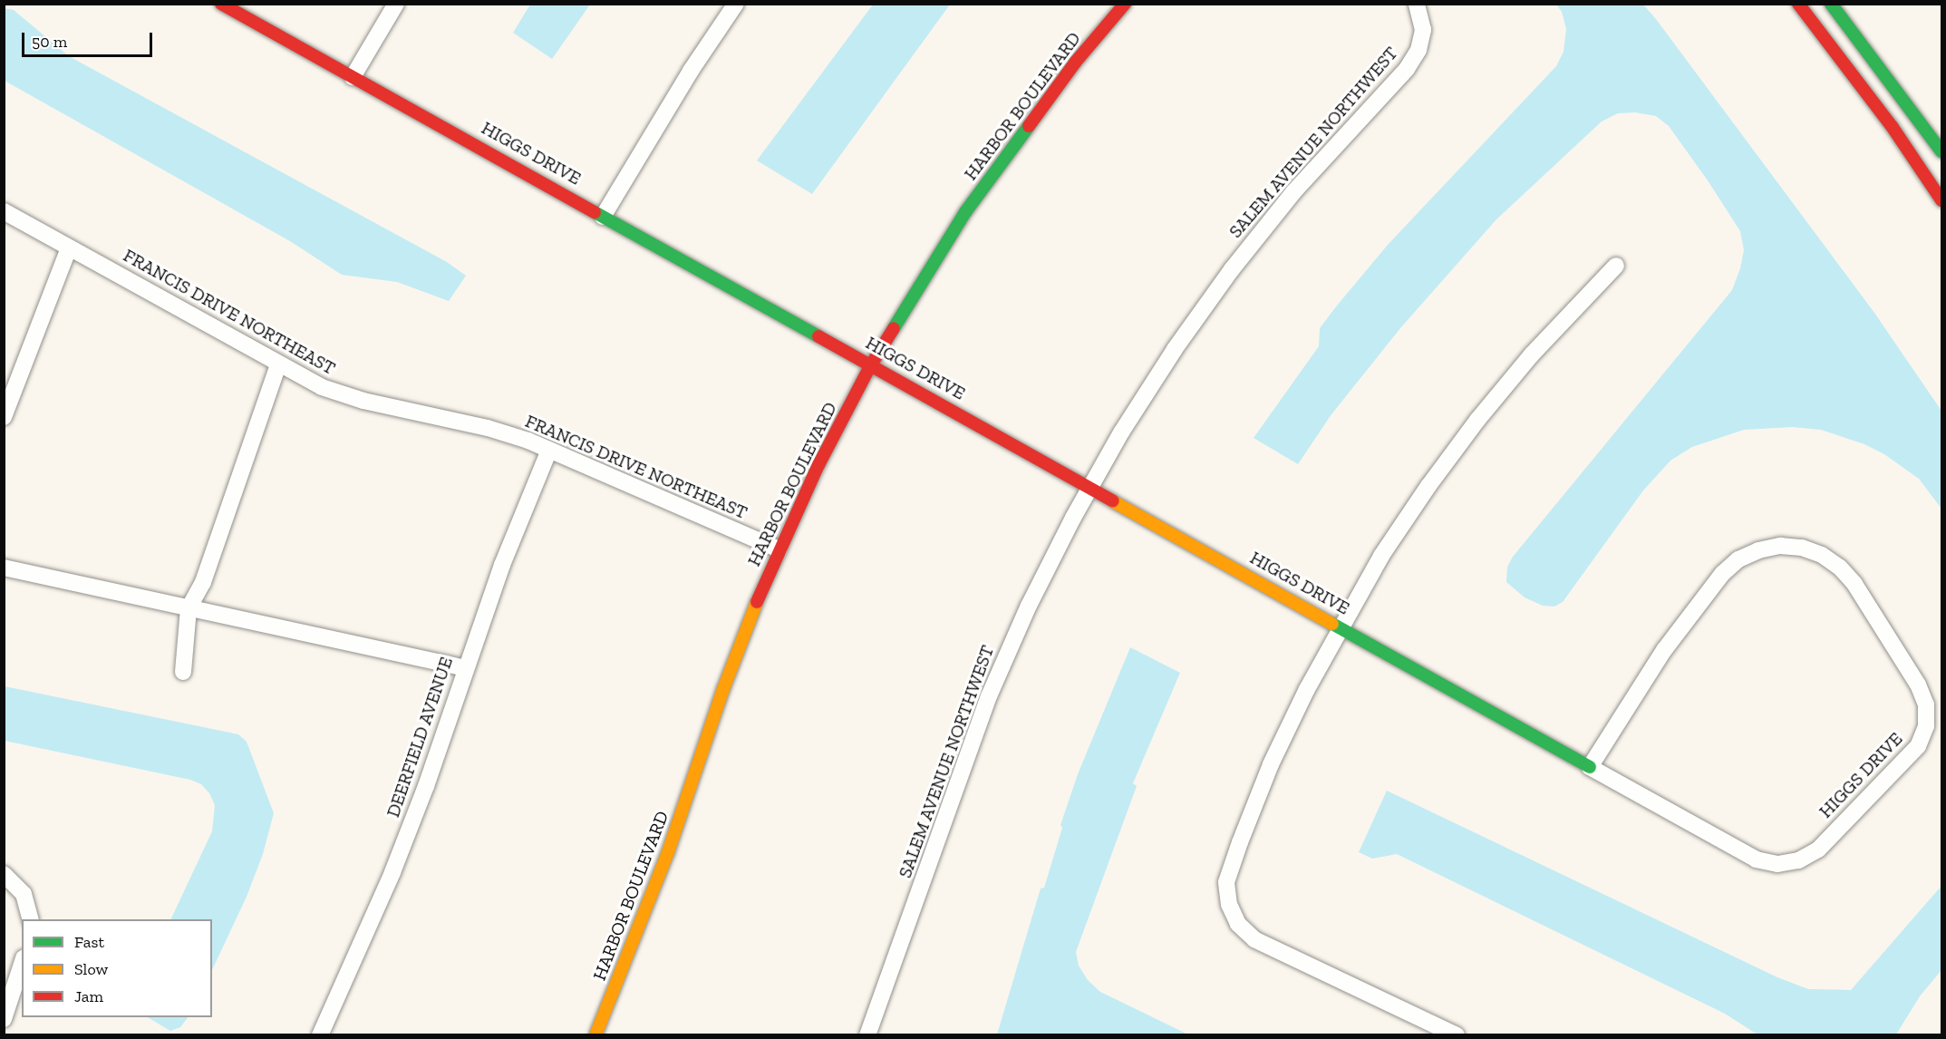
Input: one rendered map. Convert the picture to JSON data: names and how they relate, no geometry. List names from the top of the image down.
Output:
{
  "streets": {
    "street": [
      "HARBOR BOULEVARD",
      "SALEM AVENUE NORTHWEST",
      "HIGGS DRIVE",
      "FRANCIS DRIVE NORTHEAST",
      "DEERFIELD AVENUE"
    ]
  },
  "crossings": [
    ["HARBOR BOULEVARD", "HIGGS DRIVE"],
    ["HARBOR BOULEVARD", "FRANCIS DRIVE NORTHEAST"],
    ["SALEM AVENUE NORTHWEST", "HIGGS DRIVE"],
    ["FRANCIS DRIVE NORTHEAST", "DEERFIELD AVENUE"]
  ],
  "legend": ["Fast", "Slow", "Jam"],
  "scale_bar": "50 m"
}
